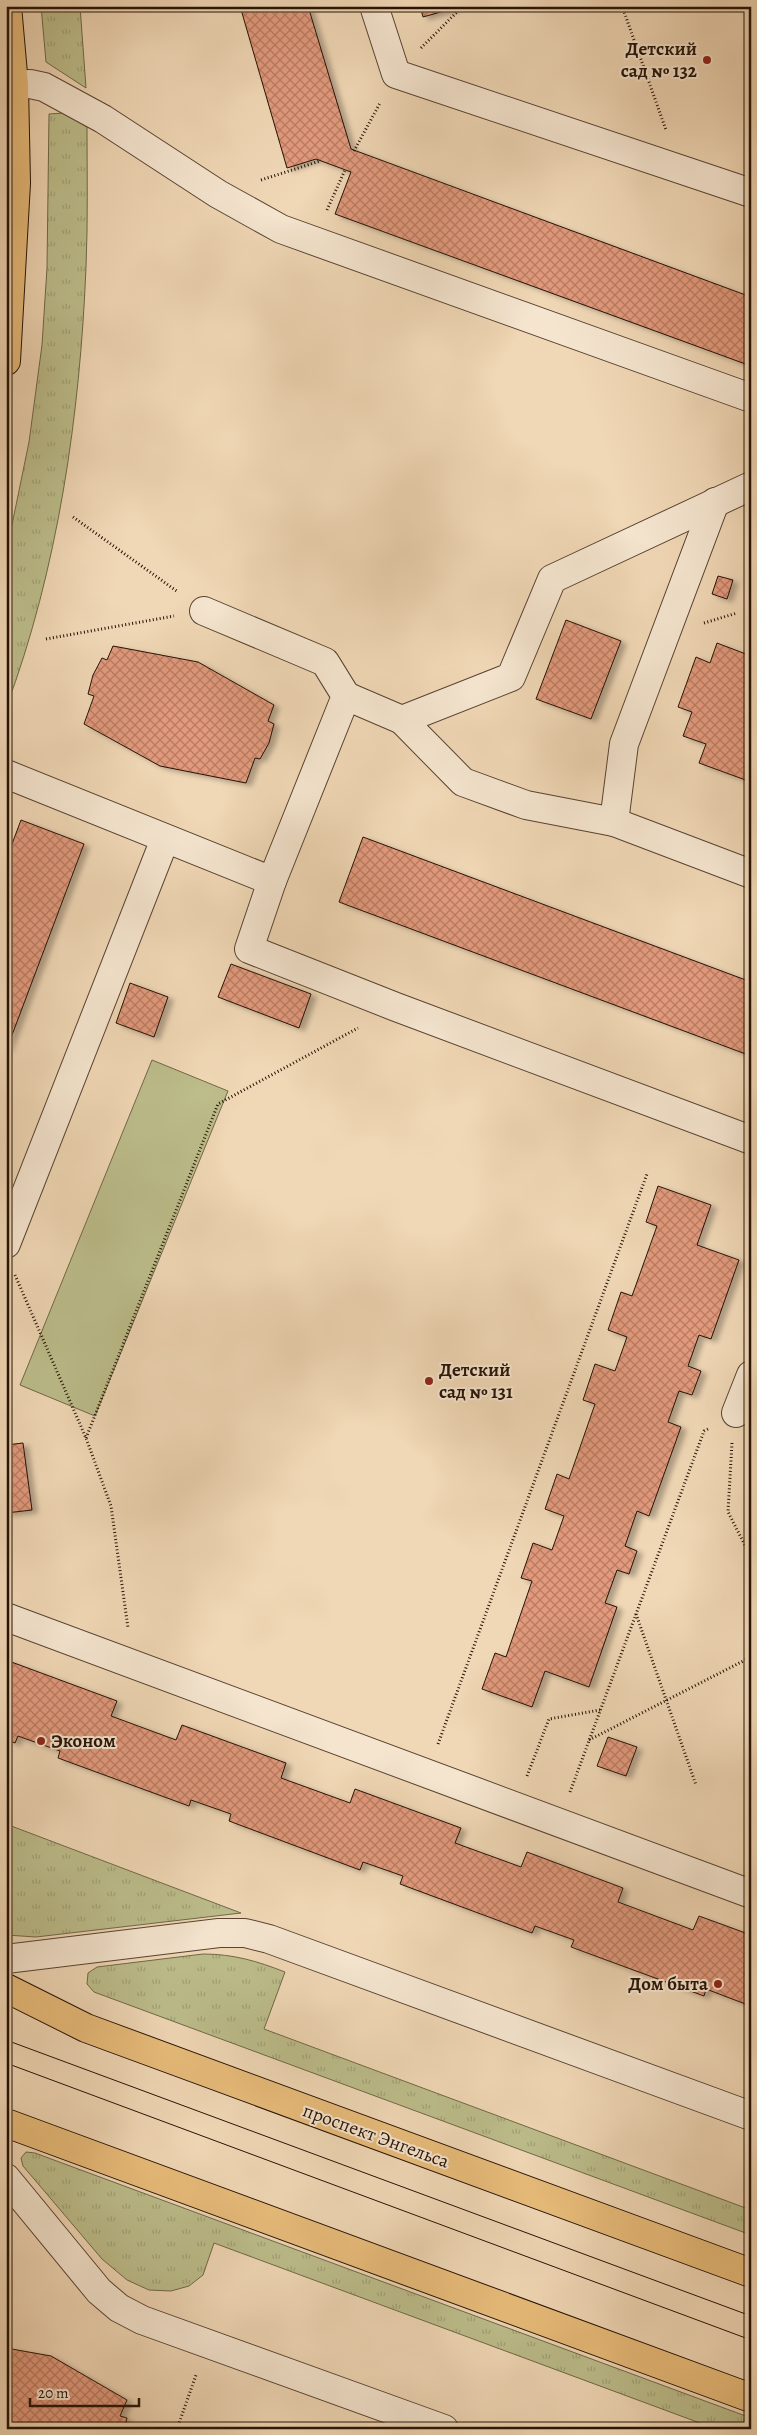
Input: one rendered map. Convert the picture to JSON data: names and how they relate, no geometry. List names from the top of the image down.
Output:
{
  "streets": {
    "main road": ["проспект Энгельса"]
  },
  "places": [
    "Детский сад № 132",
    "Детский сад № 131",
    "Эконом",
    "Дом быта"
  ],
  "scale_bar": "20 m"
}
